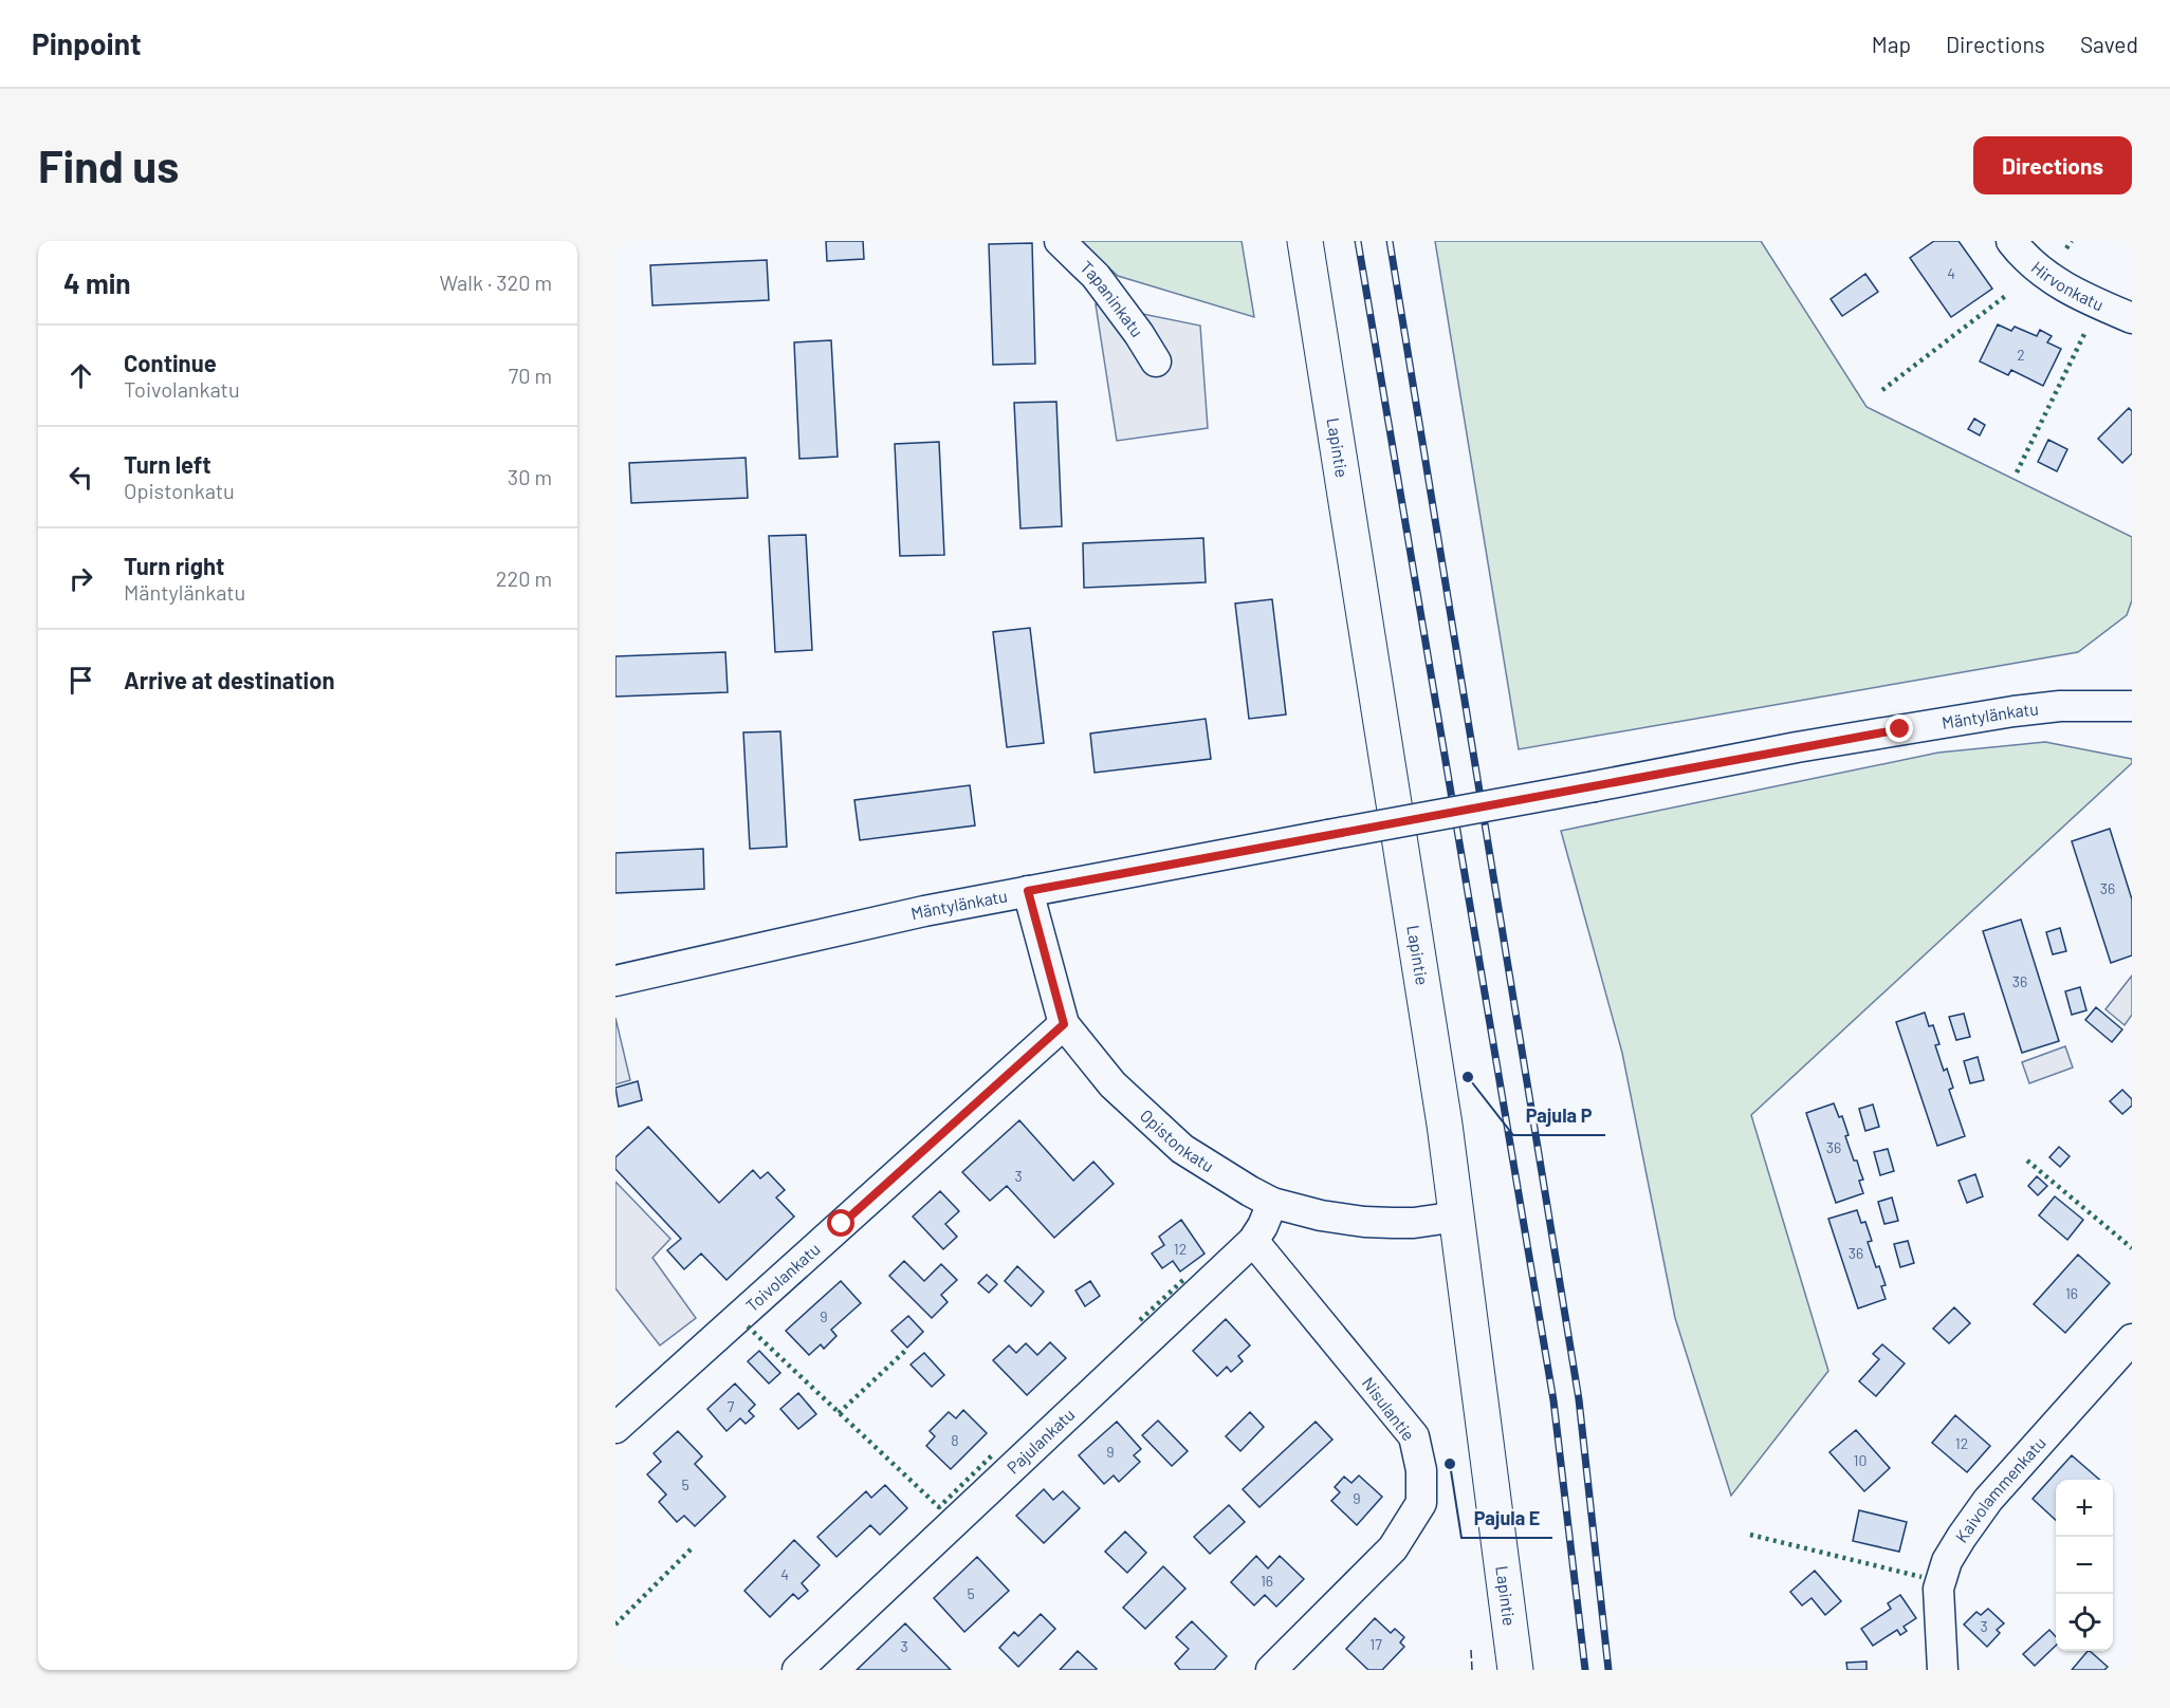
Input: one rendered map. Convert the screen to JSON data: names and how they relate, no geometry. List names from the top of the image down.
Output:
{
  "streets": {
    "main road": ["Lapintie"],
    "street": [
      "Hirvonkatu",
      "Tapaninkatu",
      "Mäntylänkatu",
      "Opistonkatu",
      "Toivolankatu",
      "Nisulantie",
      "Pajulankatu",
      "Kaivolammenkatu"
    ]
  },
  "crossings": [
    ["Lapintie", "Opistonkatu"],
    ["Mäntylänkatu", "Opistonkatu"],
    ["Opistonkatu", "Toivolankatu"],
    ["Opistonkatu", "Pajulankatu"],
    ["Nisulantie", "Pajulankatu"]
  ],
  "places": ["Pajula P", "Pajula E"],
  "house_numbers": [
    "4",
    "2",
    "36",
    "36",
    "36",
    "3",
    "12",
    "36",
    "16",
    "9",
    "7",
    "8",
    "12",
    "9",
    "10",
    "5",
    "9",
    "4",
    "16",
    "5",
    "3",
    "17",
    "3"
  ],
  "page": {
    "header": "Pinpoint",
    "nav": ["Map", "Directions", "Saved"],
    "buttons": "Directions",
    "title": "Find us",
    "heading": ["4 min", "Walk · 320 m"],
    "list": [
      ["Continue", "Toivolankatu", "70 m"],
      ["Turn left", "Opistonkatu", "30 m"],
      ["Turn right", "Mäntylänkatu", "220 m"],
      "Arrive at destination"
    ],
    "map_buttons": ["+", "−"]
  }
}
